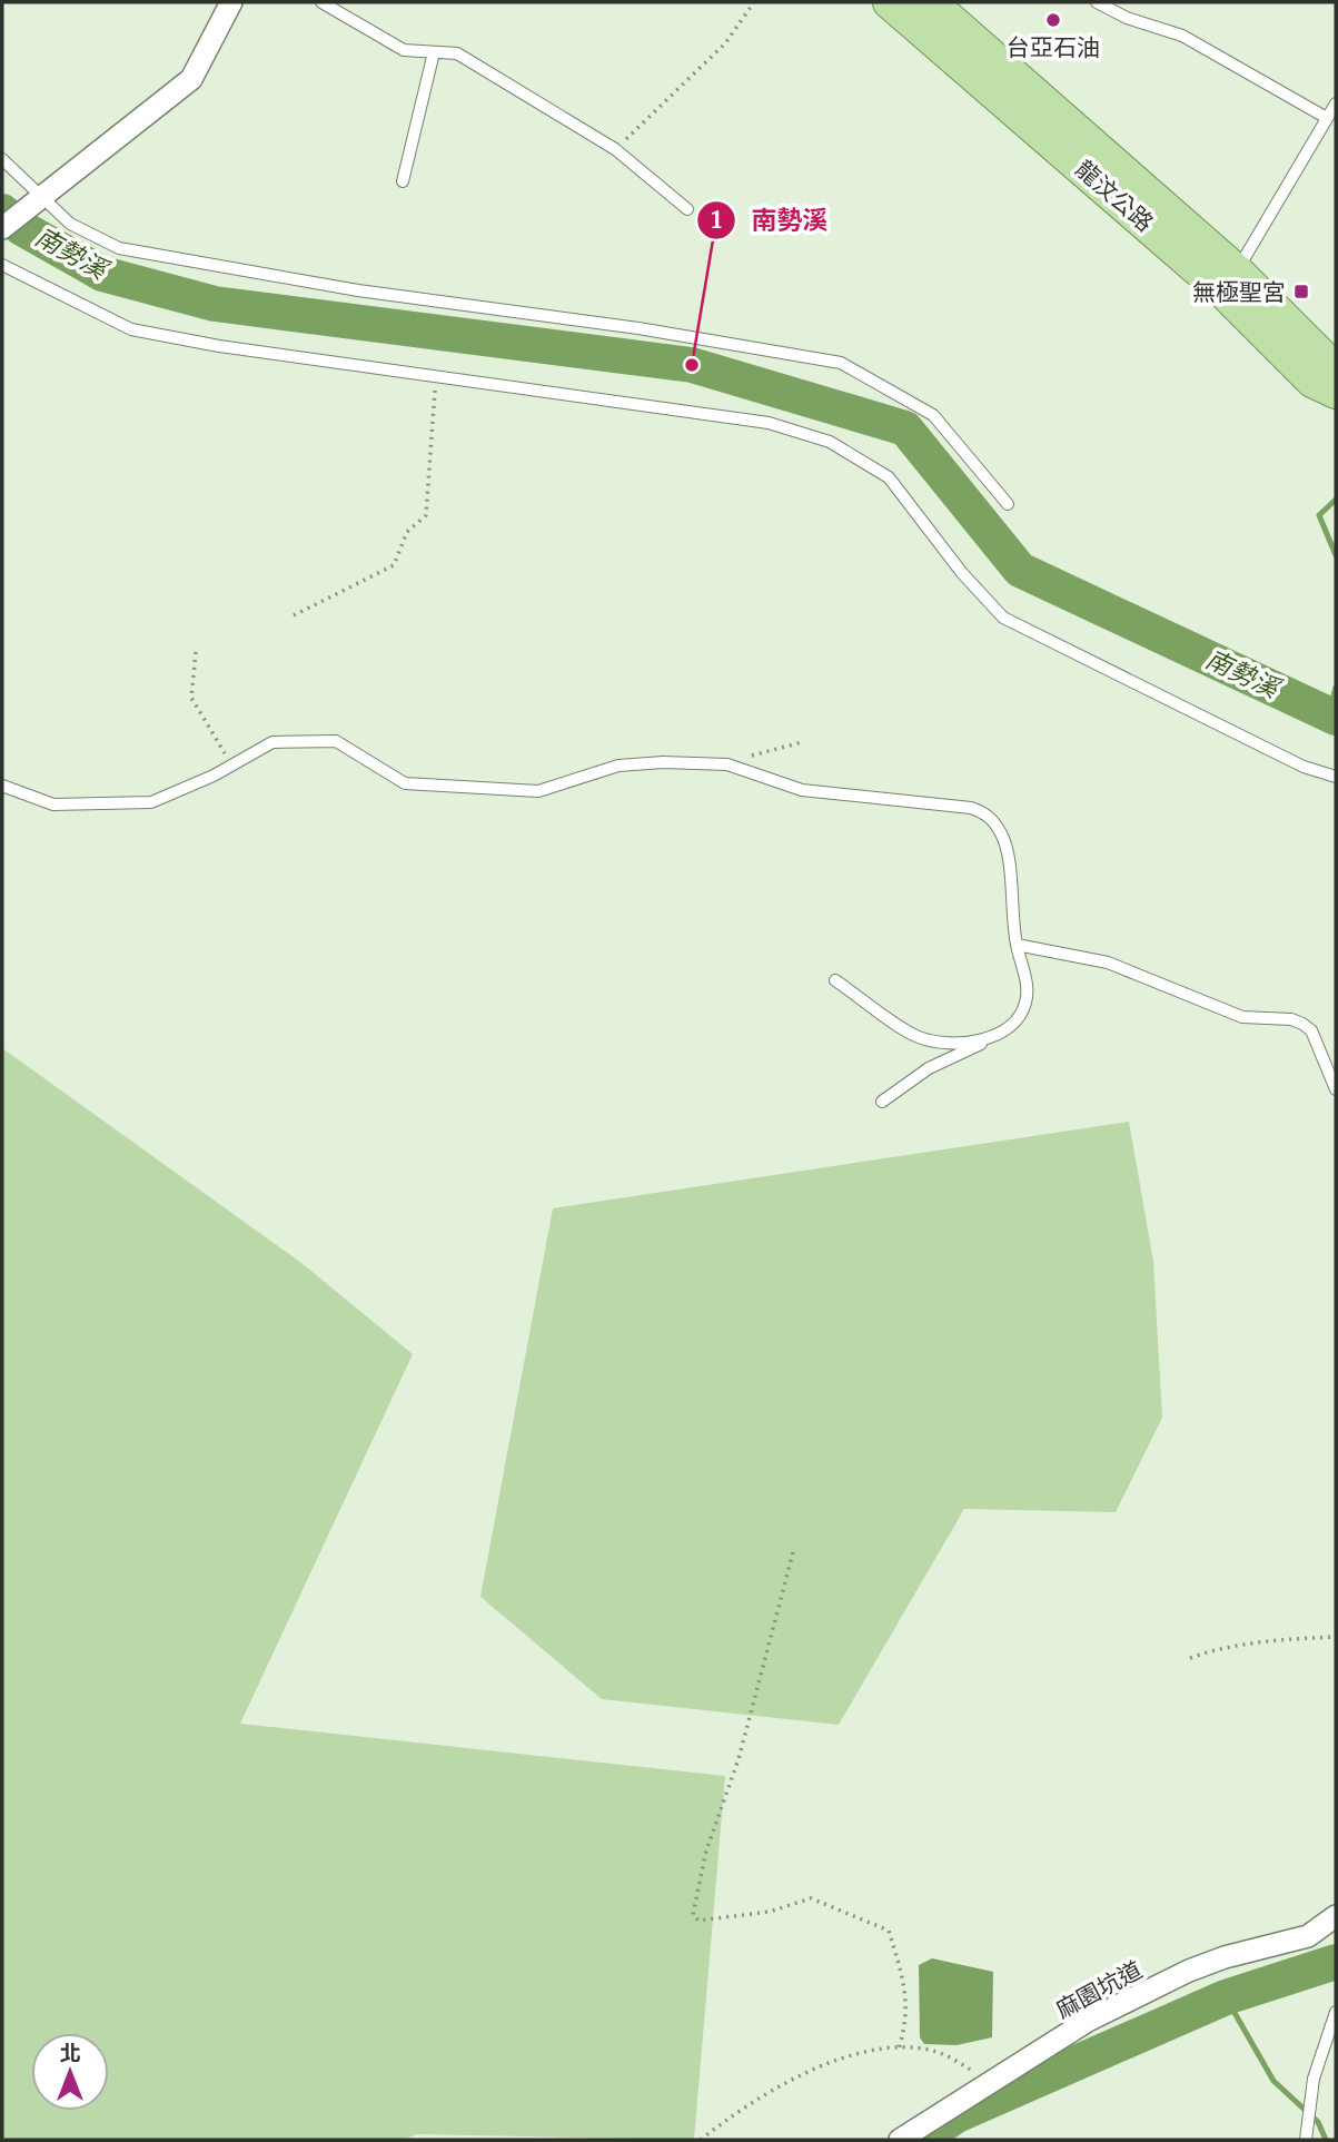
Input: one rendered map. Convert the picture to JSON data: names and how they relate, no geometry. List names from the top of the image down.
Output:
{
  "streets": {
    "main road": ["龍汶公路"],
    "street": ["麻園坑道"]
  },
  "water": ["南勢溪"],
  "places": {
    "other": ["台亞石油", "南勢溪"],
    "transit": ["無極聖宮"]
  },
  "north": "top"
}
